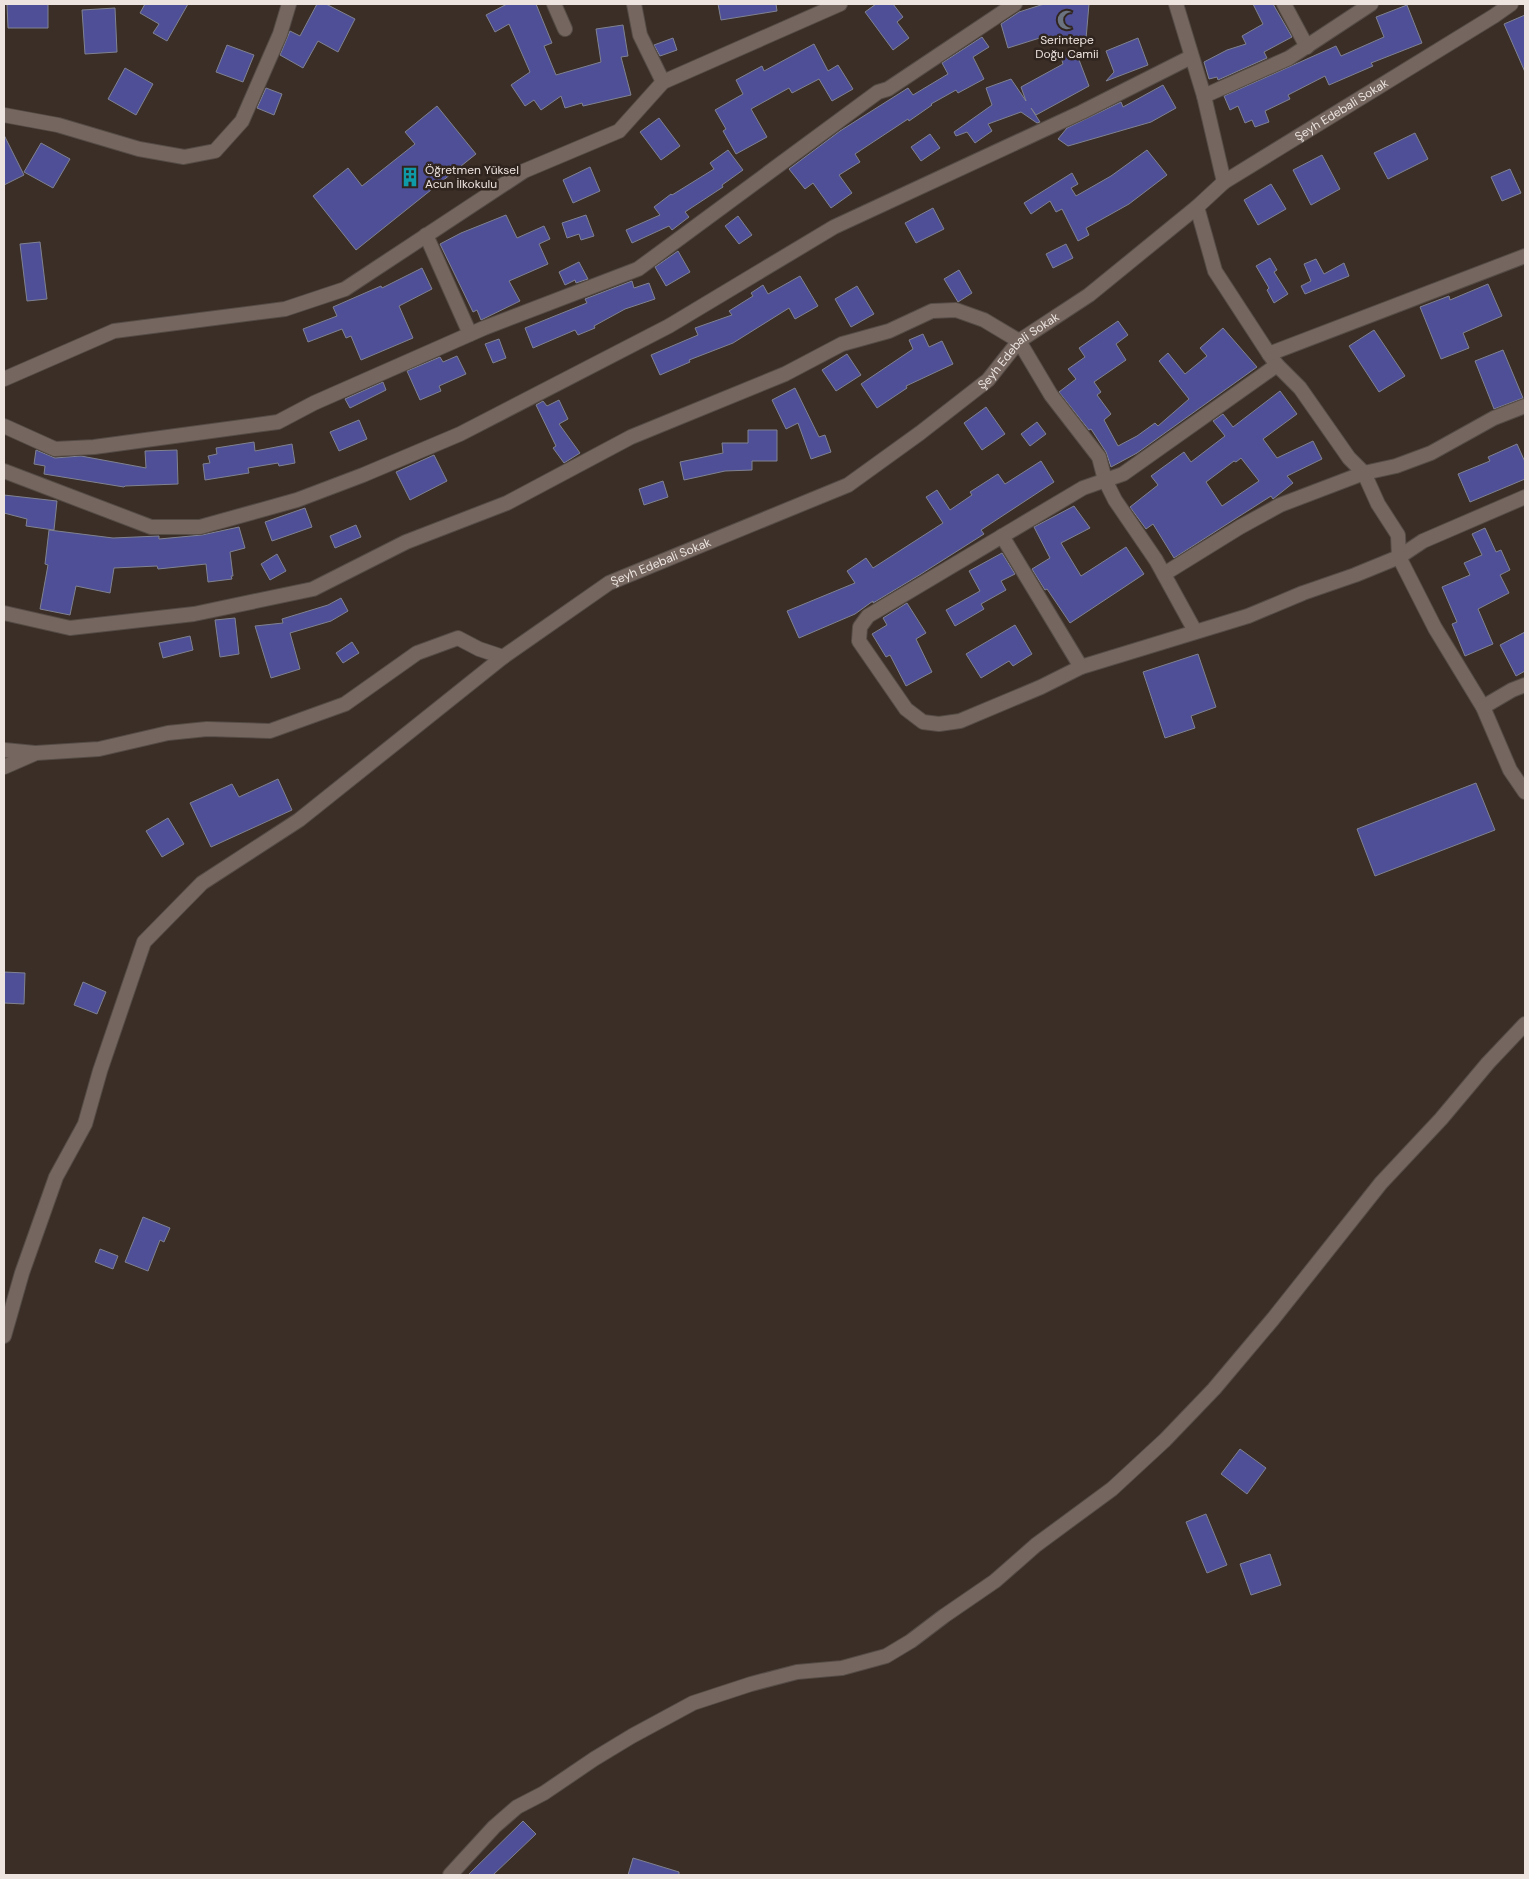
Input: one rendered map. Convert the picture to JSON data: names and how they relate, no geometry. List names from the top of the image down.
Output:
{
  "streets": {
    "street": ["Şeyh Edebali Sokak"]
  },
  "places": {
    "mosque": ["Serintepe Doğu Camii"],
    "building": ["Öğretmen Yüksel Acun İlkokulu"]
  }
}
